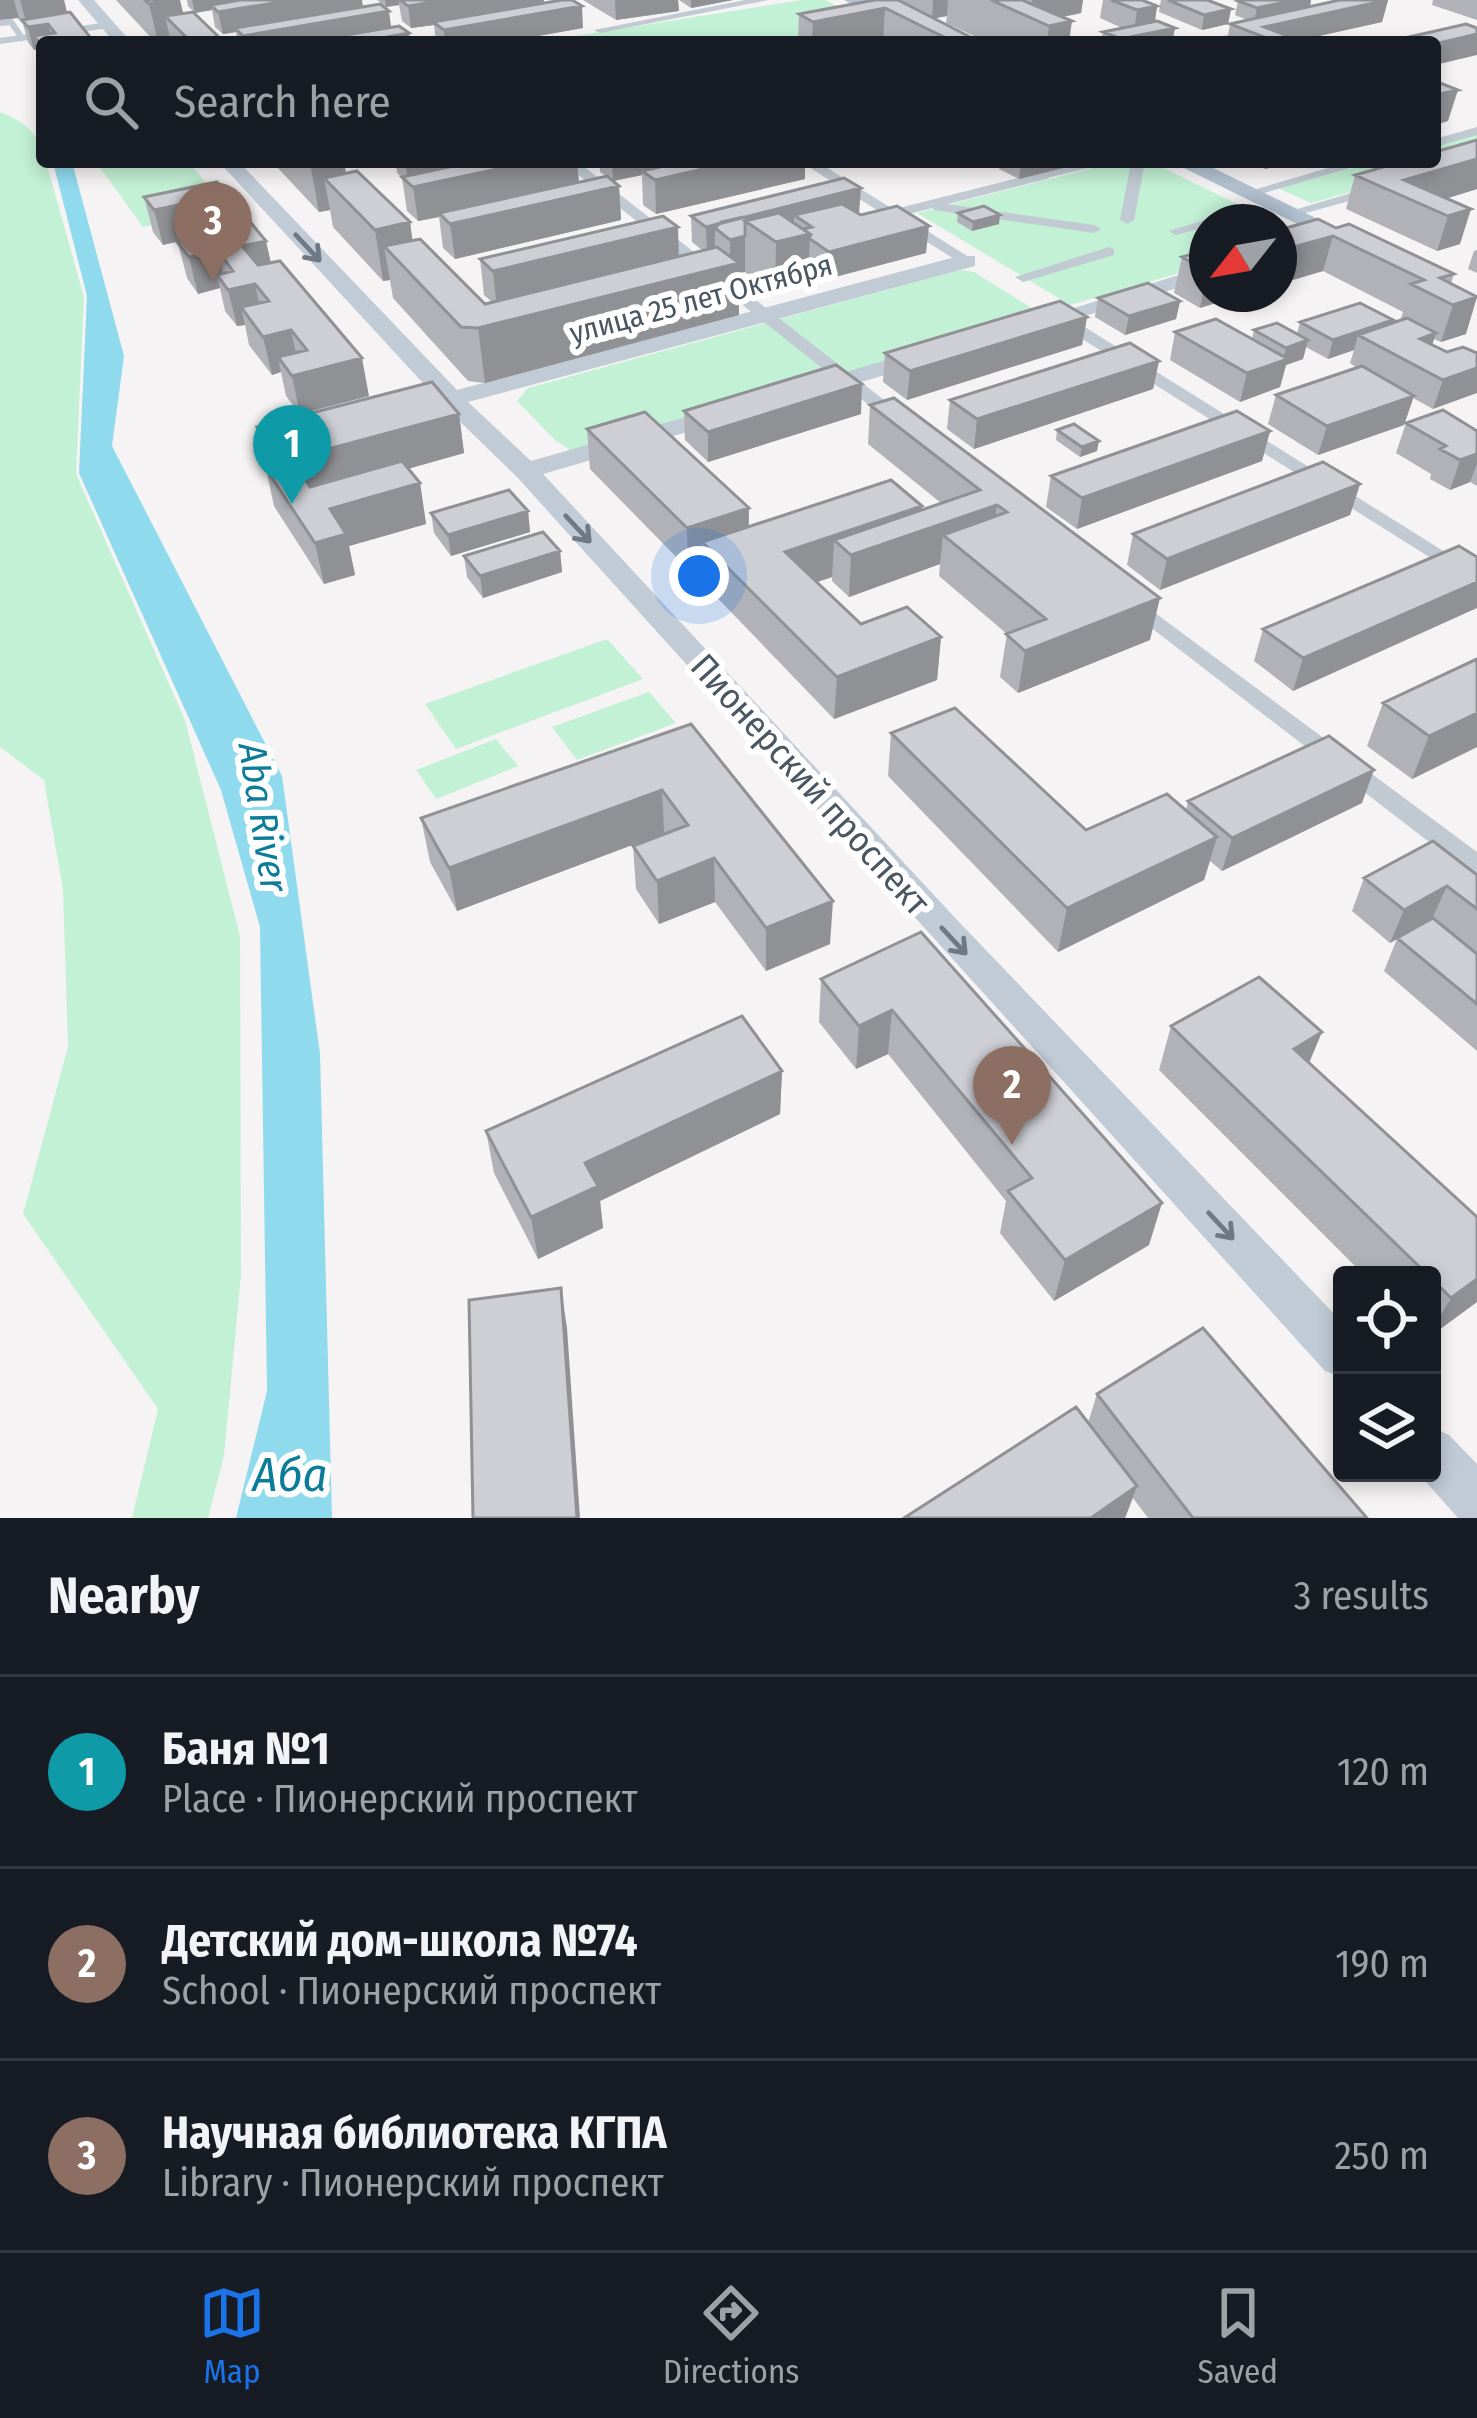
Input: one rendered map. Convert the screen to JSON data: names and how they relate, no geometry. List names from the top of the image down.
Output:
{
  "streets": {
    "street": ["улица 25 лет Октября", "Пионерский проспект"]
  },
  "crossings": [
    ["улица 25 лет Октября", "Пионерский проспект"]
  ],
  "one_way": ["Пионерский проспект"],
  "water": ["Aba River", "Аба"],
  "north": "bottom left",
  "page": {
    "search": "Search here",
    "pins": ["3", "1", "2"],
    "heading": ["Nearby", "3 results"],
    "list": [
      {
        "mark": "1",
        "name": "Баня №1",
        "note": "Place · Пионерский проспект",
        "value": "120 m"
      },
      {
        "mark": "2",
        "name": "Детский дом-школа №74",
        "note": "School · Пионерский проспект",
        "value": "190 m"
      },
      {
        "mark": "3",
        "name": "Научная библиотека КГПА",
        "note": "Library · Пионерский проспект",
        "value": "250 m"
      }
    ],
    "nav": ["Map", "Directions", "Saved"]
  }
}
